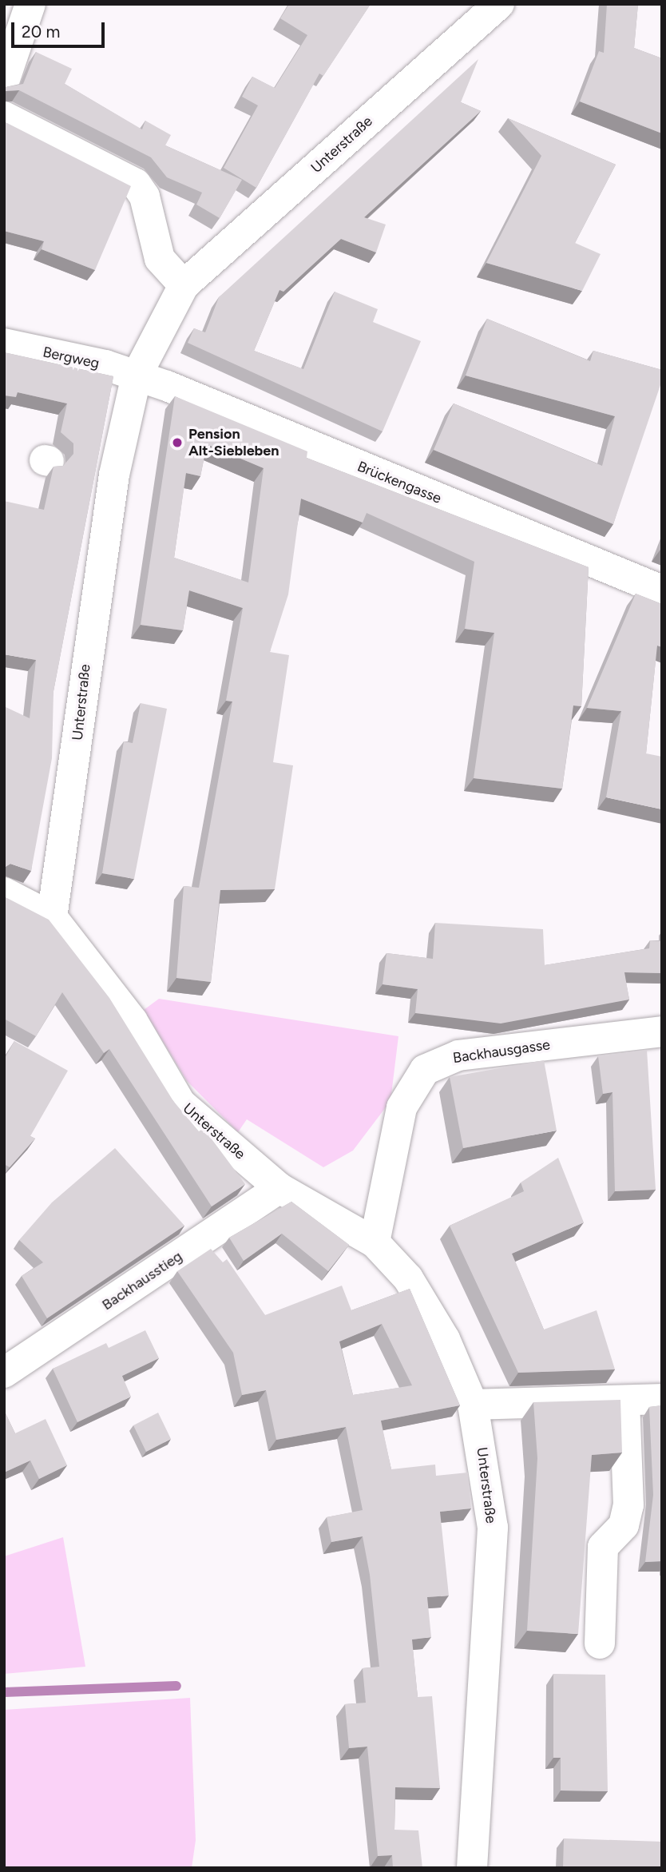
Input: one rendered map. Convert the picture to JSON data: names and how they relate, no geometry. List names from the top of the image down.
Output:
{
  "streets": {
    "street": [
      "Unterstraße",
      "Bergweg",
      "Brückengasse",
      "Backhausgasse",
      "Backhausstieg"
    ]
  },
  "crossings": [
    ["Unterstraße", "Bergweg"],
    ["Unterstraße", "Brückengasse"],
    ["Unterstraße", "Backhausgasse"],
    ["Unterstraße", "Backhausstieg"],
    ["Bergweg", "Brückengasse"]
  ],
  "places": ["Pension Alt-Siebleben"],
  "scale_bar": "20 m"
}
